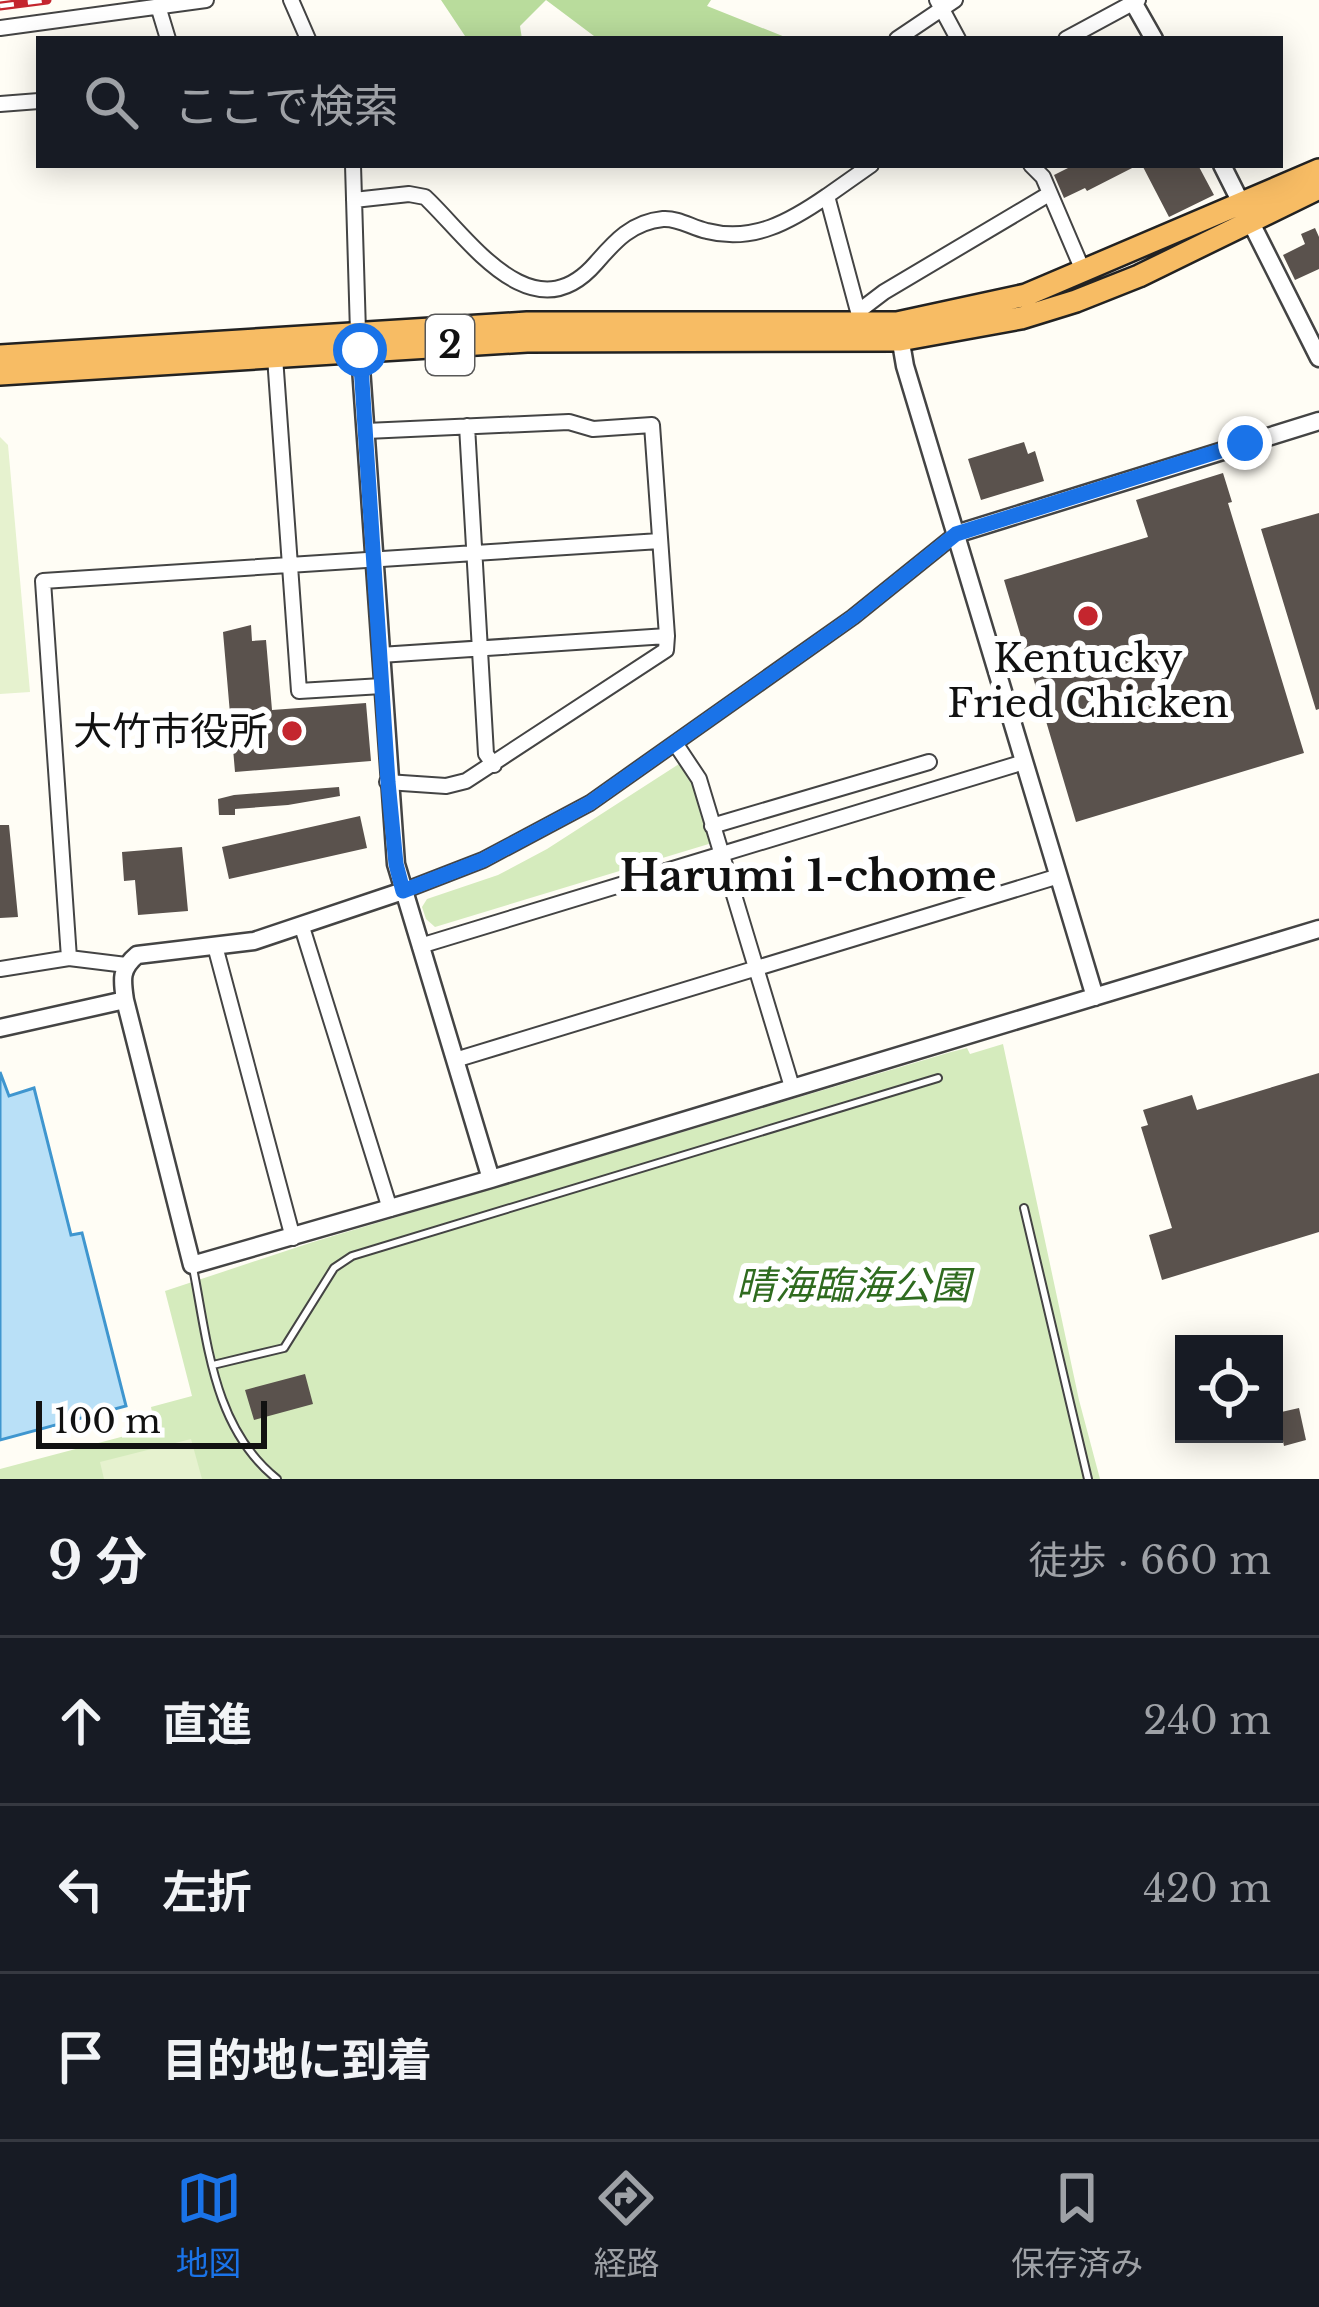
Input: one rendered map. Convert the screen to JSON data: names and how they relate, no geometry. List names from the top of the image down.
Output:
{
  "streets": {
    "highway": ["2"]
  },
  "districts": ["Harumi 1-chome"],
  "parks": ["晴海臨海公園"],
  "places": ["Kentucky Fried Chicken", "大竹市役所"],
  "scale_bar": "100 m",
  "page": {
    "search": "ここで検索",
    "scale": "100 m",
    "heading": ["9 分", "徒歩 · 660 m"],
    "list": [
      ["直進", "240 m"],
      ["左折", "420 m"],
      "目的地に到着"
    ],
    "nav": ["地図", "経路", "保存済み"]
  }
}
